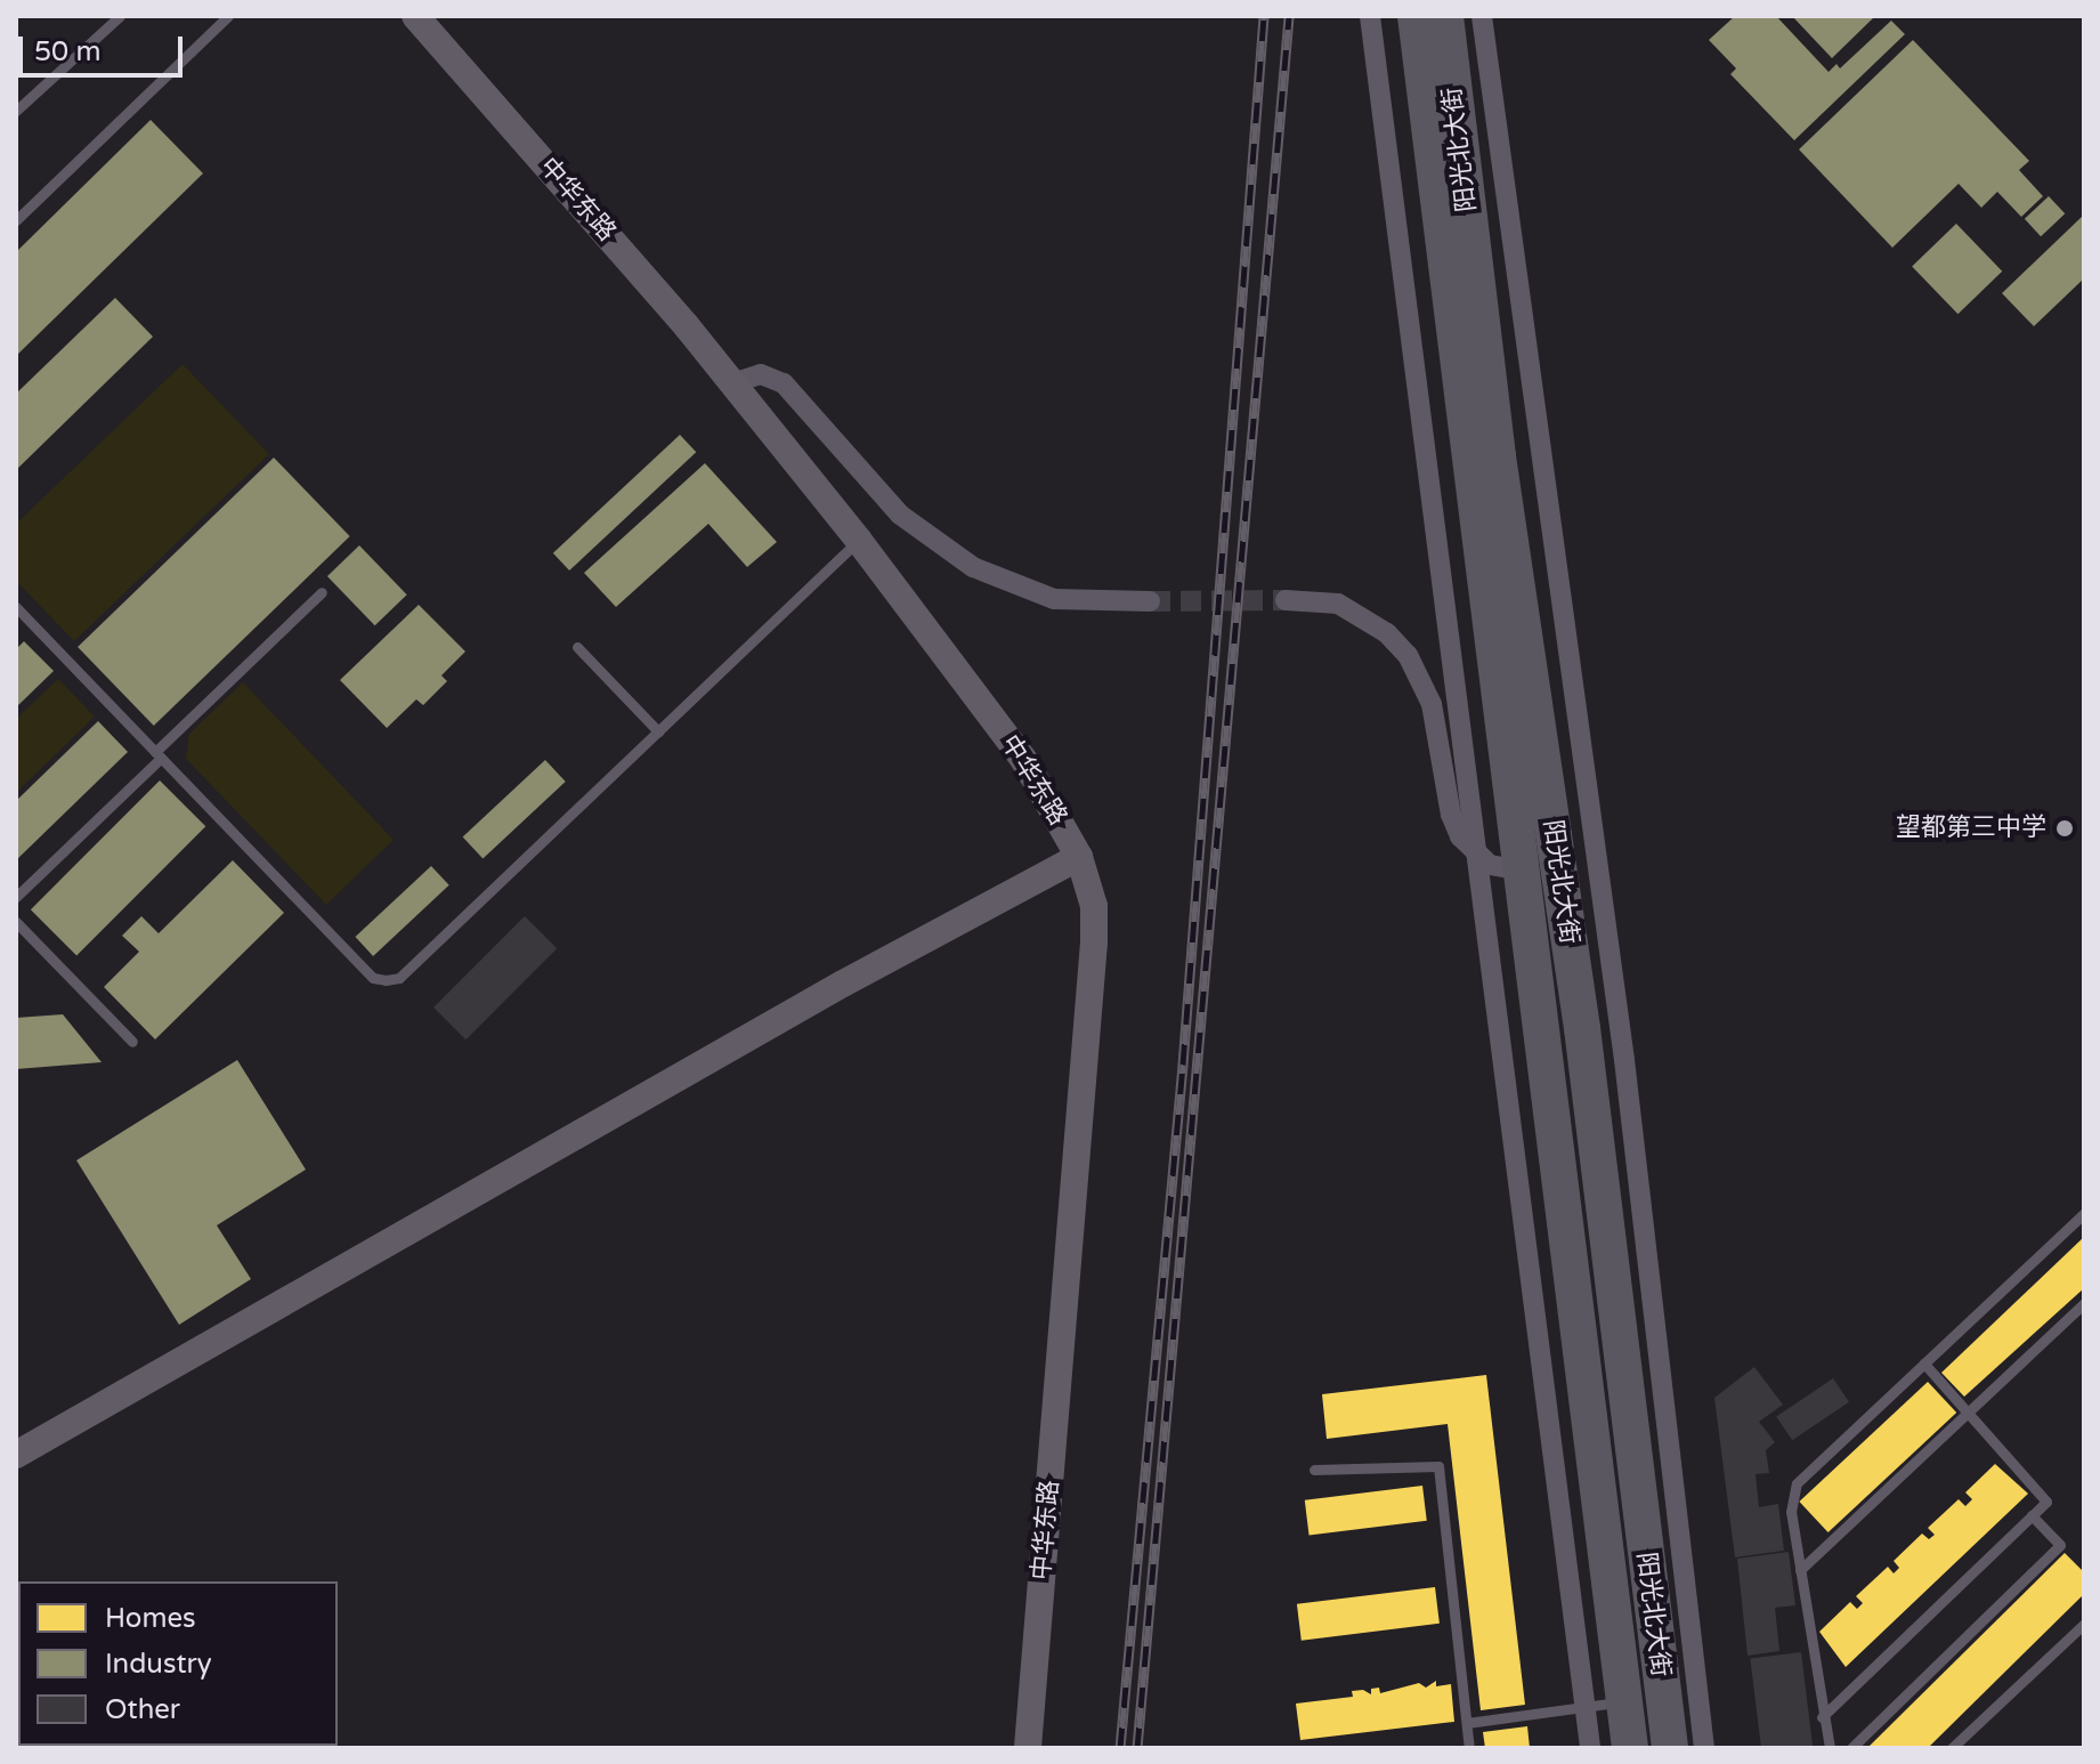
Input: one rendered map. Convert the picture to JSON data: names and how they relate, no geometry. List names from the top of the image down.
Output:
{
  "streets": {
    "highway": ["阳光北大街"],
    "street": ["中华东路"]
  },
  "places": ["望都第三中学"],
  "legend": ["Homes", "Industry", "Other"],
  "scale_bar": "50 m"
}
